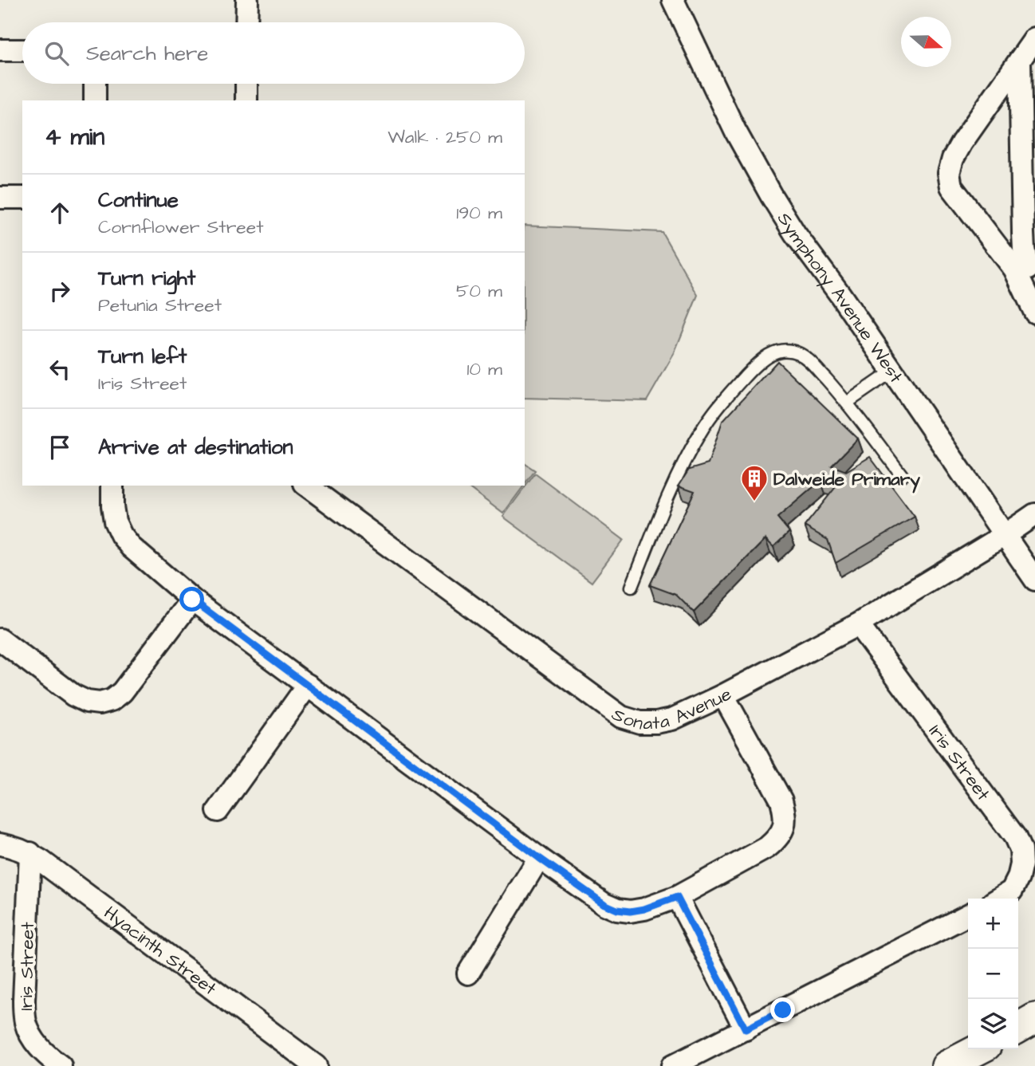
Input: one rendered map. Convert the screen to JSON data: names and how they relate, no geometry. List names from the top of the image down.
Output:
{
  "streets": {
    "street": [
      "Symphony Avenue West",
      "Sonata Avenue",
      "Iris Street",
      "Hyacinth Street"
    ]
  },
  "crossings": [
    ["Symphony Avenue West", "Sonata Avenue"],
    ["Sonata Avenue", "Iris Street"],
    ["Iris Street", "Hyacinth Street"]
  ],
  "places": {
    "building": ["Dalweide Primary"]
  },
  "north": "right",
  "page": {
    "search": "Search here",
    "heading": ["4 min", "Walk · 250 m"],
    "list": [
      ["Continue", "Cornflower Street", "190 m"],
      ["Turn right", "Petunia Street", "50 m"],
      ["Turn left", "Iris Street", "10 m"],
      "Arrive at destination"
    ],
    "map_buttons": ["+", "−"]
  }
}
